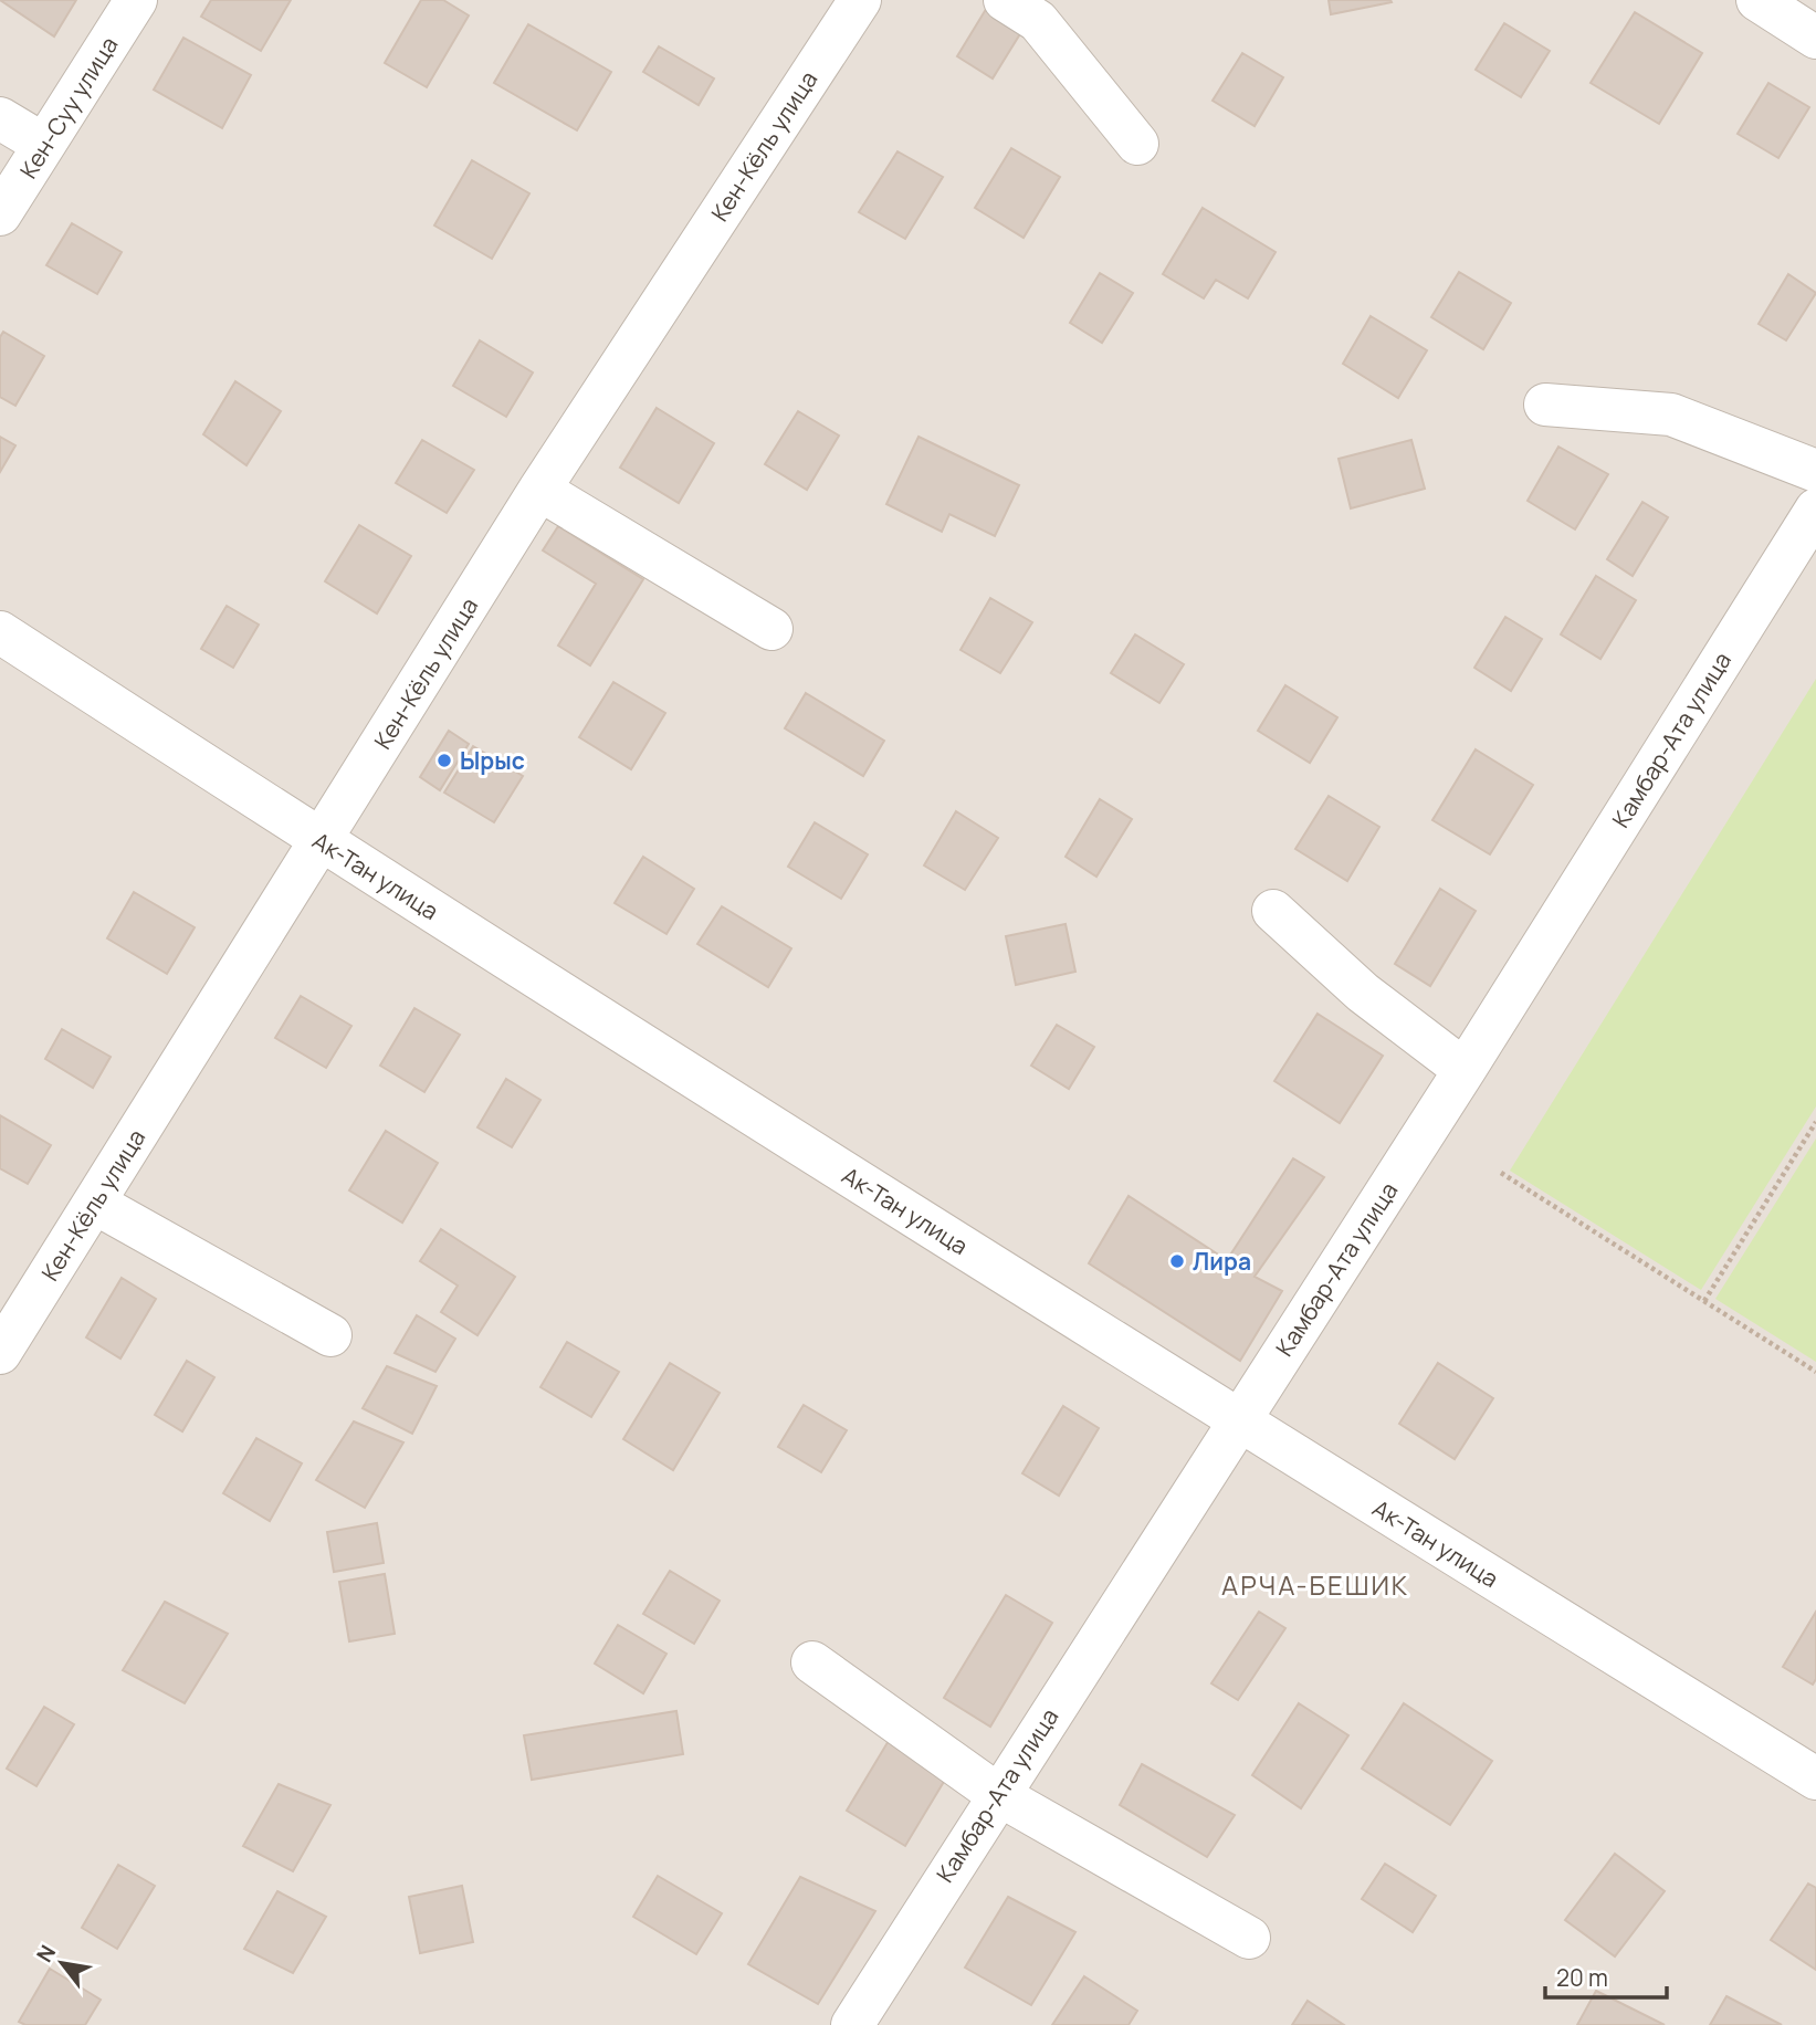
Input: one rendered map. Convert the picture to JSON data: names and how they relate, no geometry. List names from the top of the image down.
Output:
{
  "streets": {
    "street": [
      "Кен-Суу улица",
      "Кен-Кёль улица",
      "Камбар-Ата улица",
      "Ак-Тан улица"
    ]
  },
  "crossings": [
    ["Кен-Кёль улица", "Ак-Тан улица"],
    ["Камбар-Ата улица", "Ак-Тан улица"]
  ],
  "districts": ["АРЧА-БЕШИК"],
  "places": ["Ырыс", "Лира"],
  "scale_bar": "20 m",
  "north": "top left"
}
